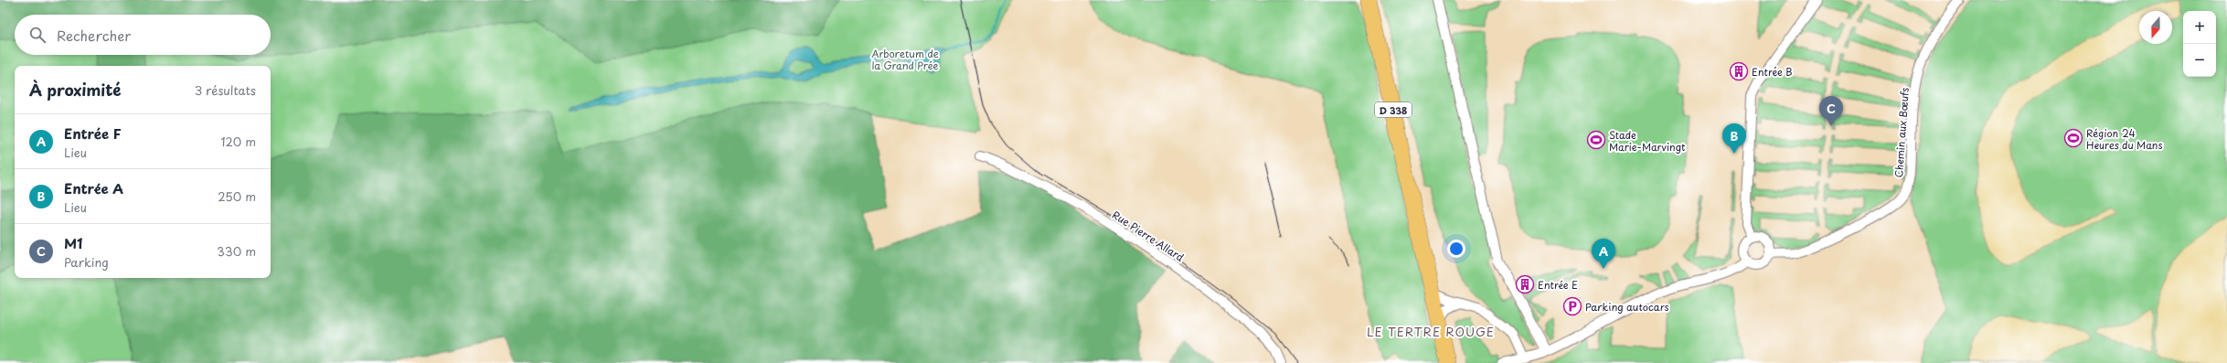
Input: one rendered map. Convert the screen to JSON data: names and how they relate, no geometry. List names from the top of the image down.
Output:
{
  "streets": {
    "main road": ["D 338"],
    "street": ["Chemin aux Bœufs", "Rue Pierre Allard"]
  },
  "districts": ["LE TERTRE ROUGE"],
  "parks": ["Arboretum de la Grand Prée"],
  "places": {
    "building": ["Entrée B", "Entrée E"],
    "sports": ["Région 24 Heures du Mans", "Stade Marie-Marvingt"],
    "parking": ["Parking autocars"]
  },
  "north": "bottom",
  "page": {
    "map_buttons": ["+", "−"],
    "search": "Rechercher",
    "heading": ["À proximité", "3 résultats"],
    "pins": ["C", "B", "A"],
    "list": [
      {
        "mark": "A",
        "name": "Entrée F",
        "note": "Lieu",
        "value": "120 m"
      },
      {
        "mark": "B",
        "name": "Entrée A",
        "note": "Lieu",
        "value": "250 m"
      },
      {
        "mark": "C",
        "name": "M1",
        "note": "Parking",
        "value": "330 m"
      }
    ]
  }
}
